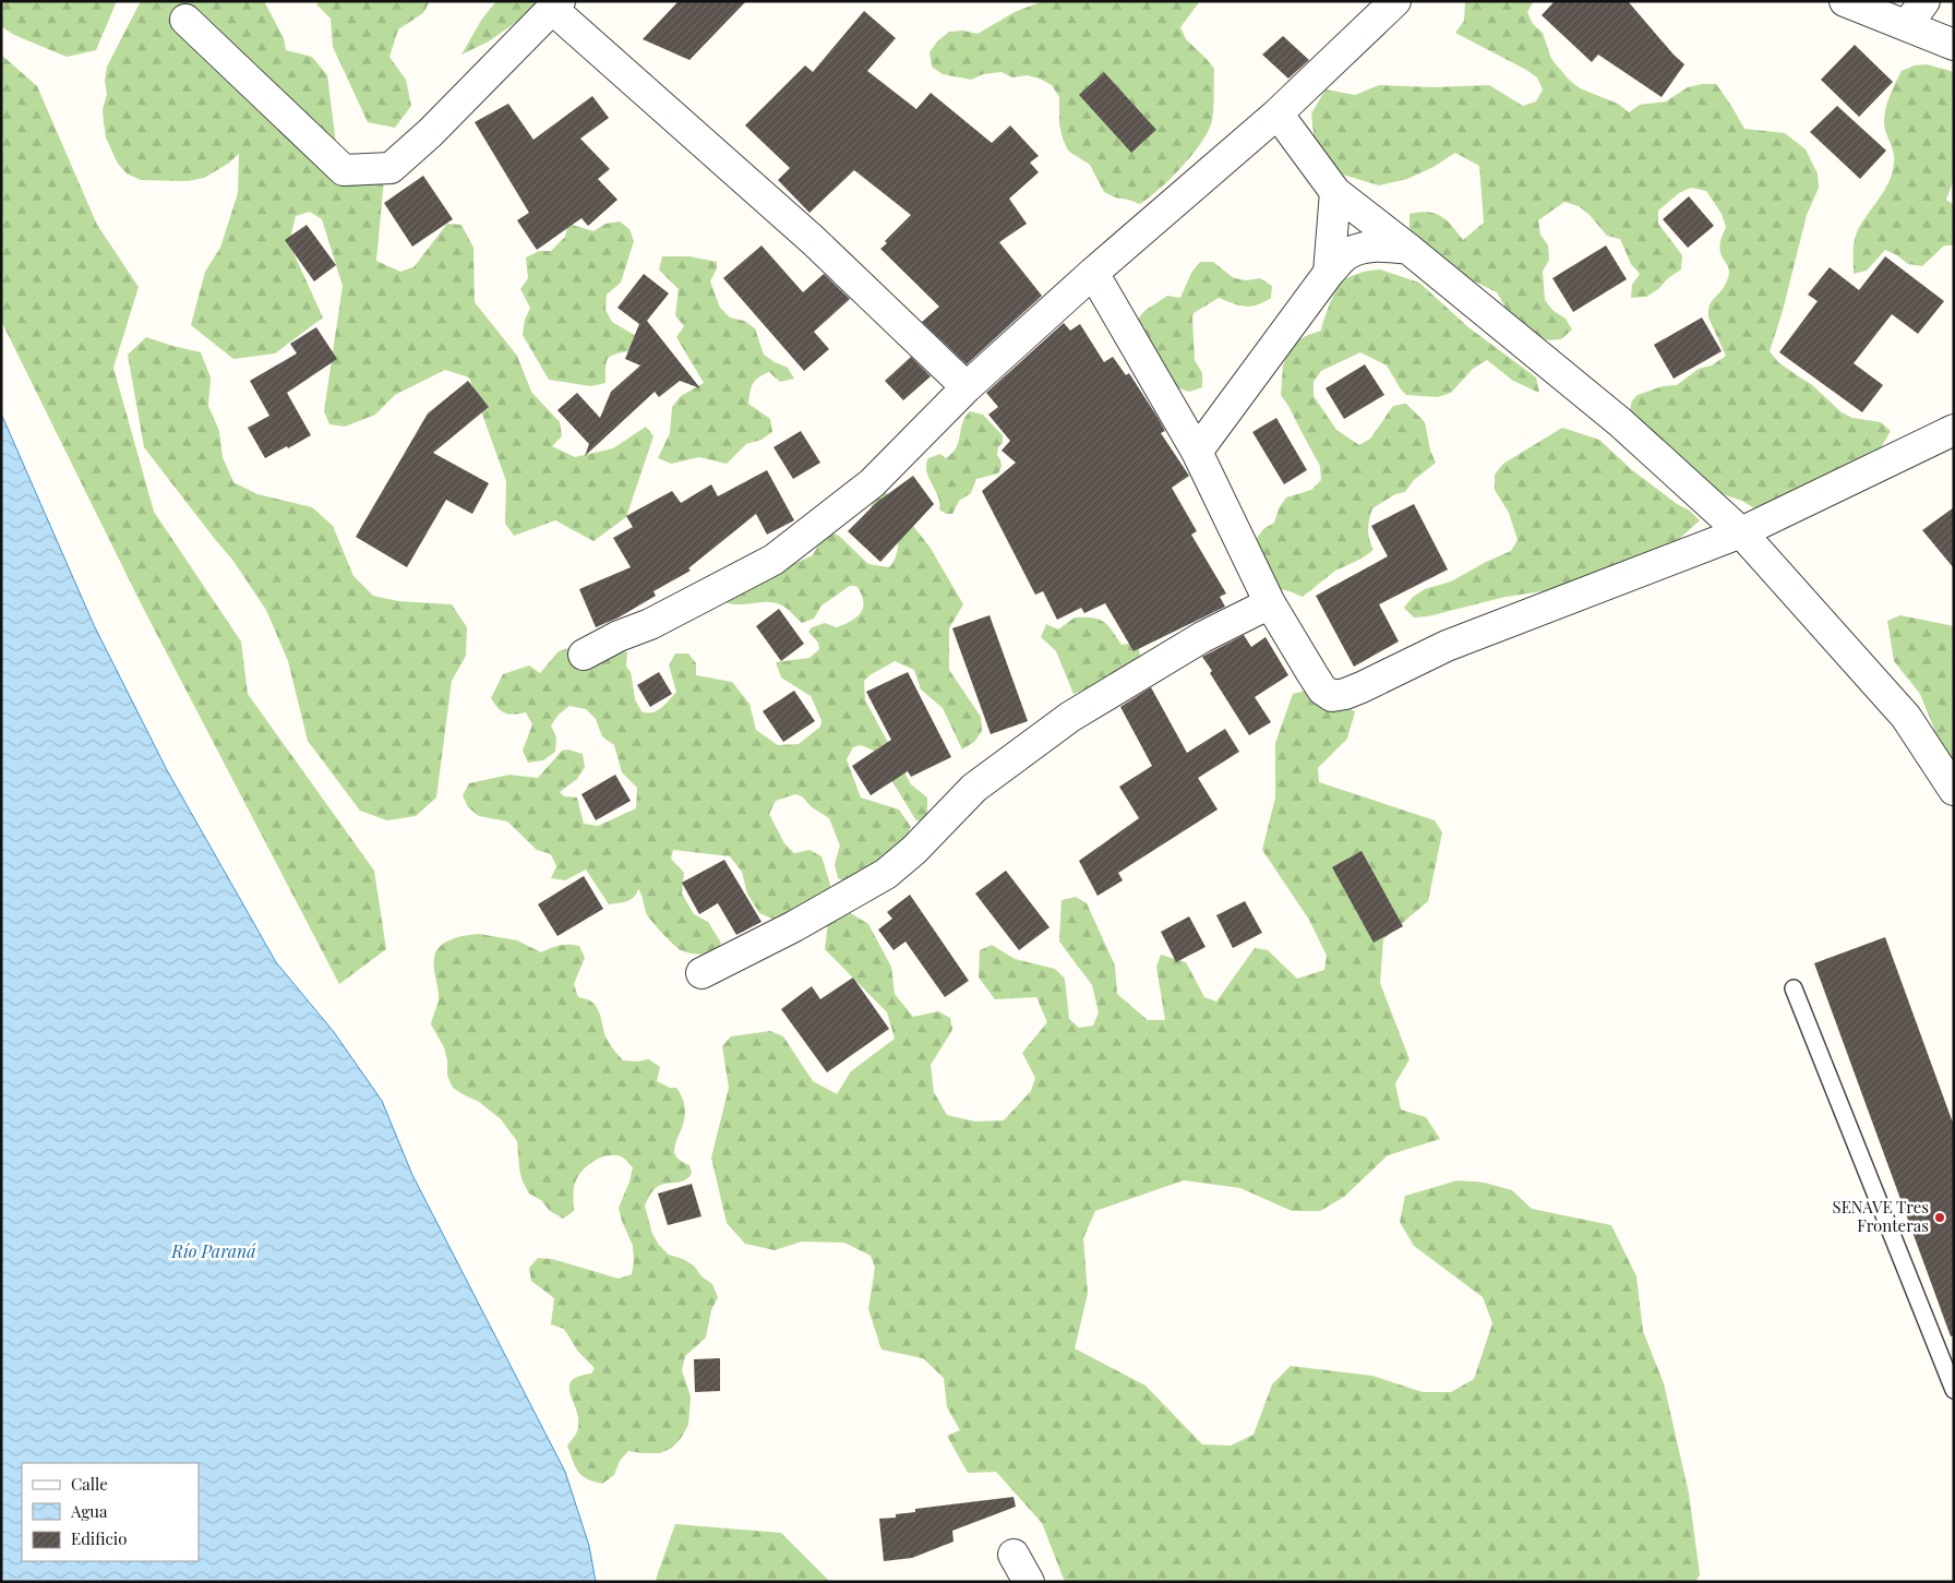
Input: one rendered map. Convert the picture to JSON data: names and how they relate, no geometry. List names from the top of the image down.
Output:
{
  "water": ["Río Paraná"],
  "places": ["SENAVE Tres Fronteras"],
  "legend": ["Calle", "Agua", "Edificio"]
}
